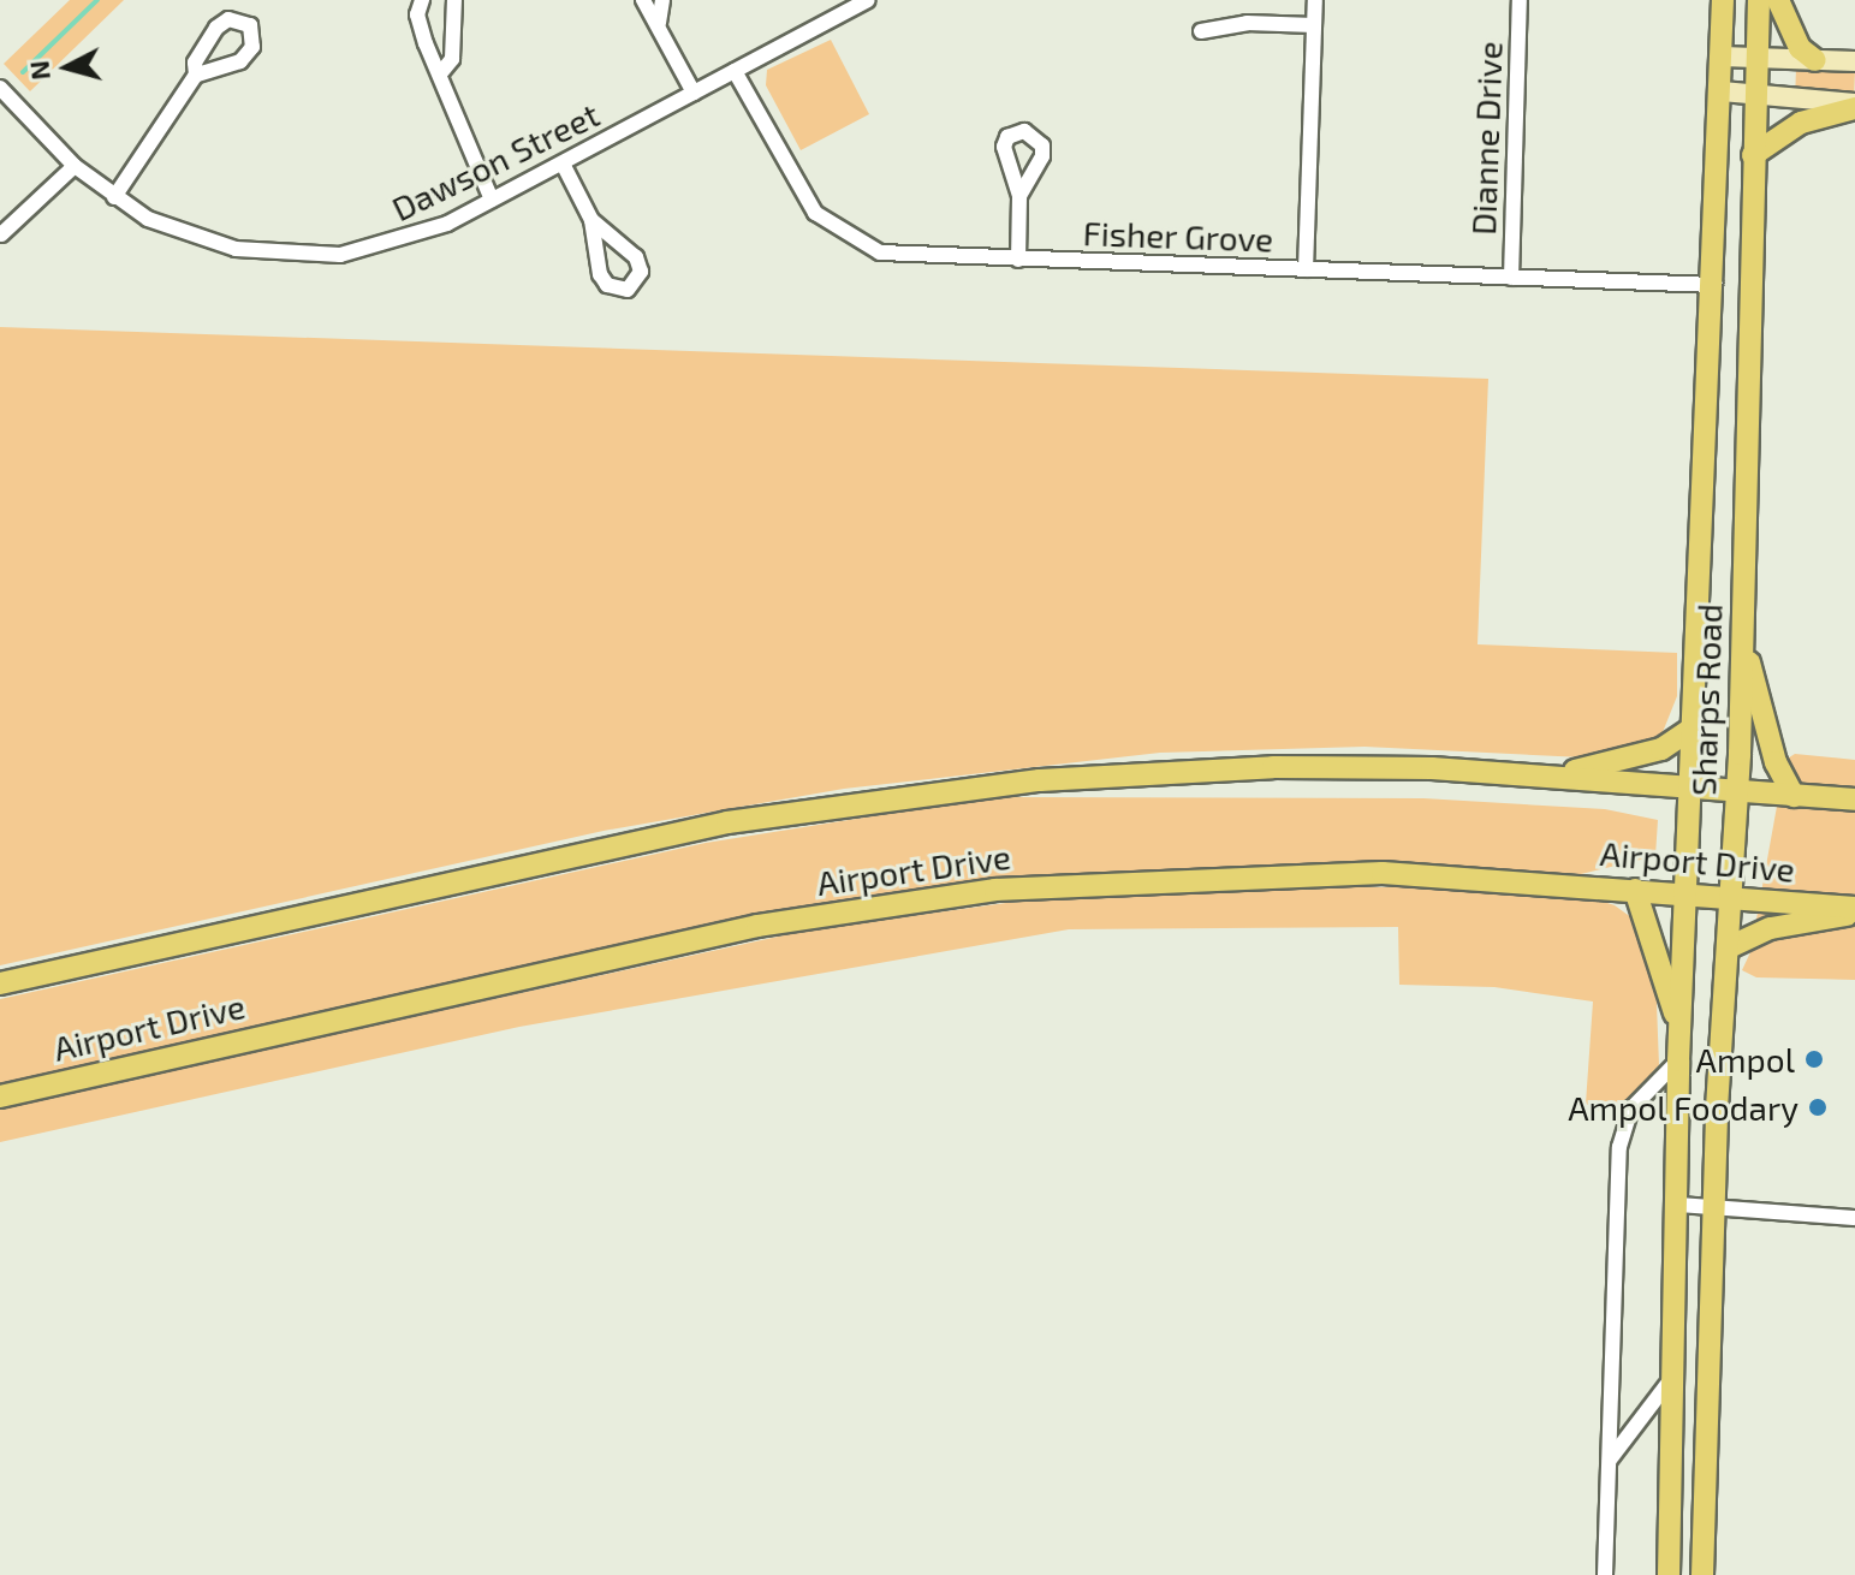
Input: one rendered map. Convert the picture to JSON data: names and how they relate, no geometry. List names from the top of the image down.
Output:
{
  "streets": {
    "main road": ["Sharps Road", "Airport Drive"],
    "street": ["Dianne Drive", "Dawson Street", "Fisher Grove"]
  },
  "crossings": [
    ["Dianne Drive", "Fisher Grove"],
    ["Dawson Street", "Fisher Grove"],
    ["Fisher Grove", "Sharps Road"],
    ["Sharps Road", "Airport Drive"]
  ],
  "places": ["Ampol", "Ampol Foodary"],
  "north": "left"
}
